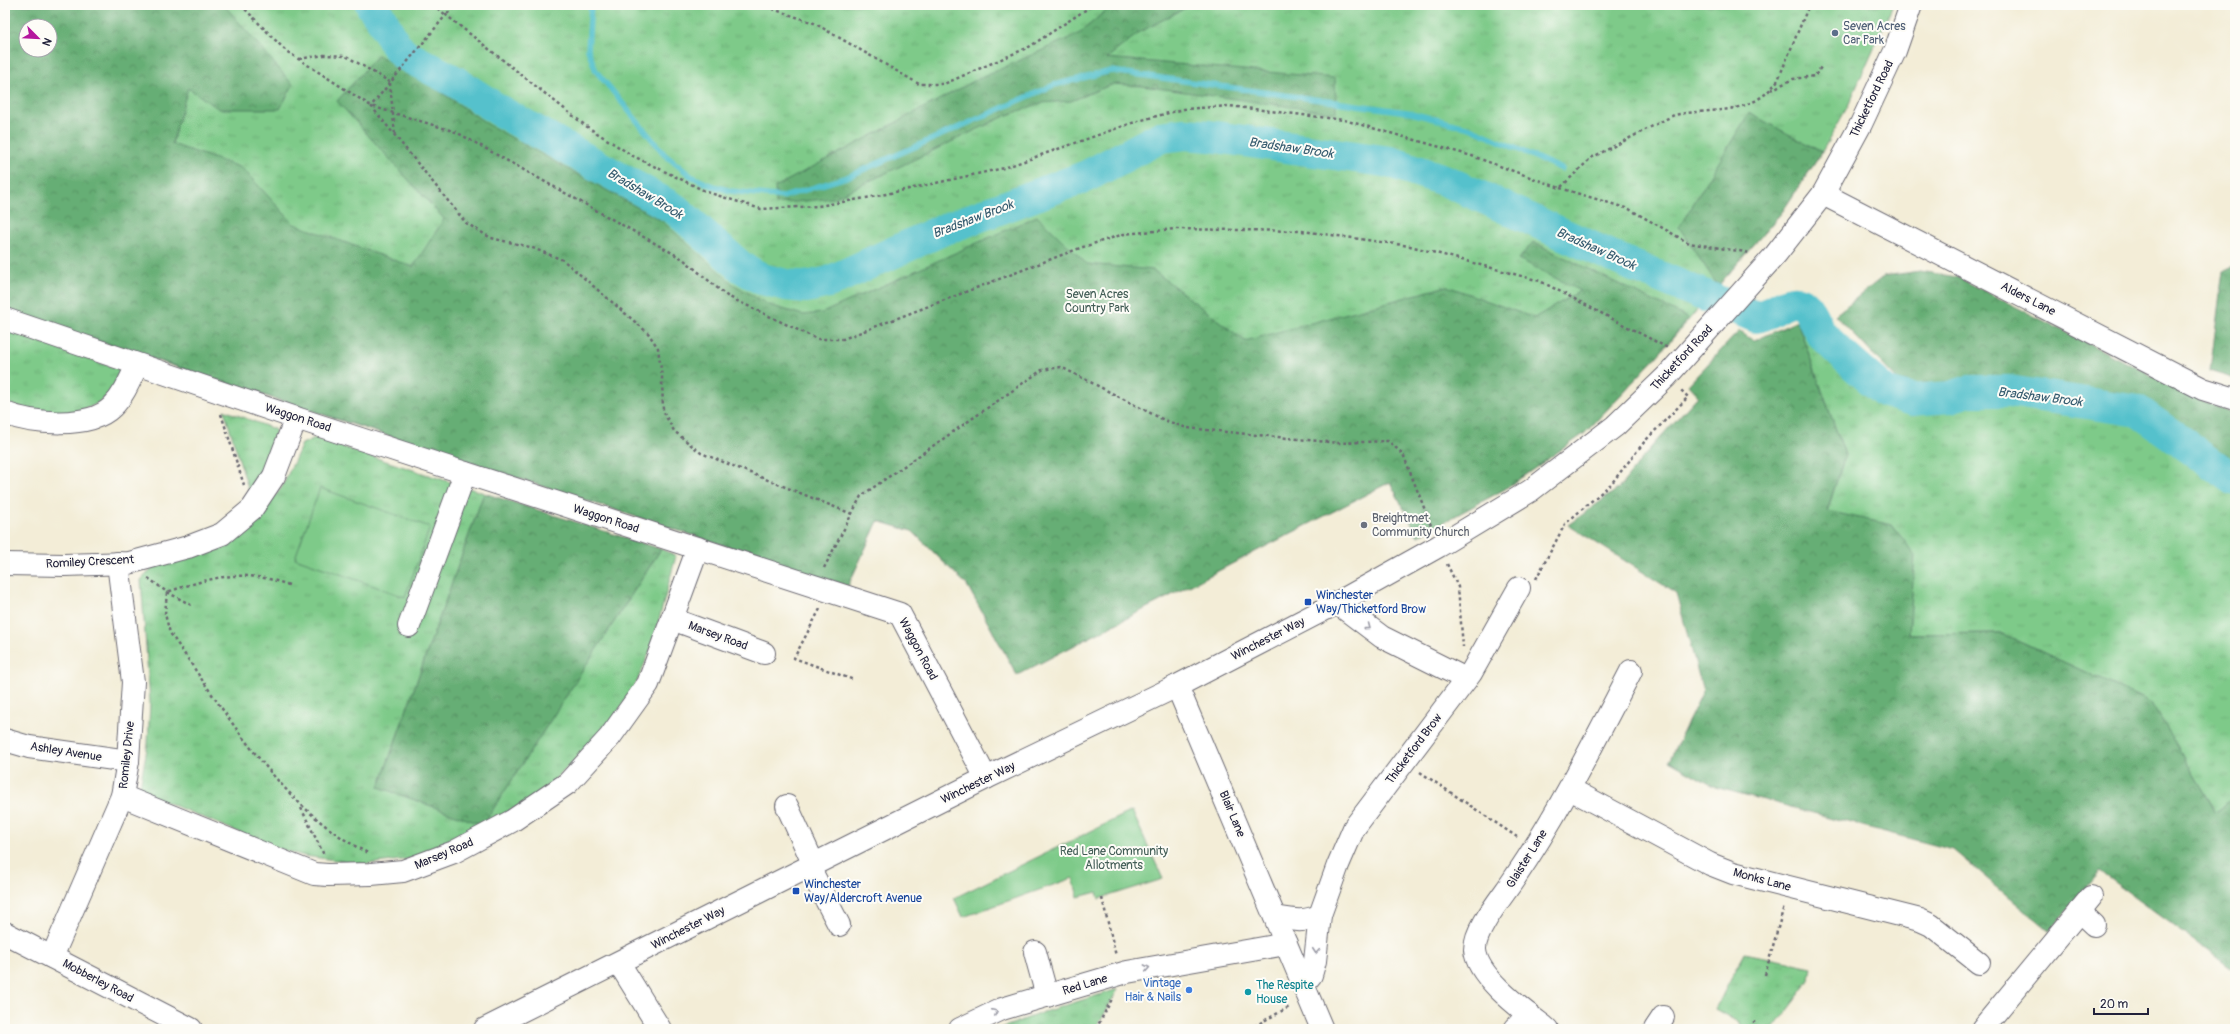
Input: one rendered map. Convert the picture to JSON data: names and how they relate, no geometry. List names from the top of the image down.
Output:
{
  "streets": {
    "street": [
      "Thicketford Road",
      "Alders Lane",
      "Waggon Road",
      "Romiley Crescent",
      "Marsey Road",
      "Winchester Way",
      "Thicketford Brow",
      "Ashley Avenue",
      "Romiley Drive",
      "Blair Lane",
      "Glaister Lane",
      "Monks Lane",
      "Mobberley Road",
      "Red Lane"
    ]
  },
  "crossings": [
    ["Thicketford Road", "Alders Lane"],
    ["Thicketford Road", "Winchester Way"],
    ["Waggon Road", "Romiley Crescent"],
    ["Waggon Road", "Marsey Road"],
    ["Waggon Road", "Winchester Way"],
    ["Romiley Crescent", "Romiley Drive"],
    ["Marsey Road", "Romiley Drive"],
    ["Winchester Way", "Blair Lane"],
    ["Thicketford Brow", "Blair Lane"],
    ["Ashley Avenue", "Romiley Drive"],
    ["Romiley Drive", "Mobberley Road"],
    ["Blair Lane", "Red Lane"],
    ["Glaister Lane", "Monks Lane"]
  ],
  "one_way": ["Red Lane"],
  "water": ["Bradshaw Brook"],
  "parks": ["Seven Acres Country Park", "Red Lane Community Allotments"],
  "places": {
    "other": [
      "Seven Acres Car Park",
      "Breightmet Community Church",
      "Vintage Hair & Nails",
      "The Respite House"
    ],
    "transit": ["Winchester Way/Thicketford Brow", "Winchester Way/Aldercroft Avenue"]
  },
  "scale_bar": "20 m",
  "north": "bottom right"
}
